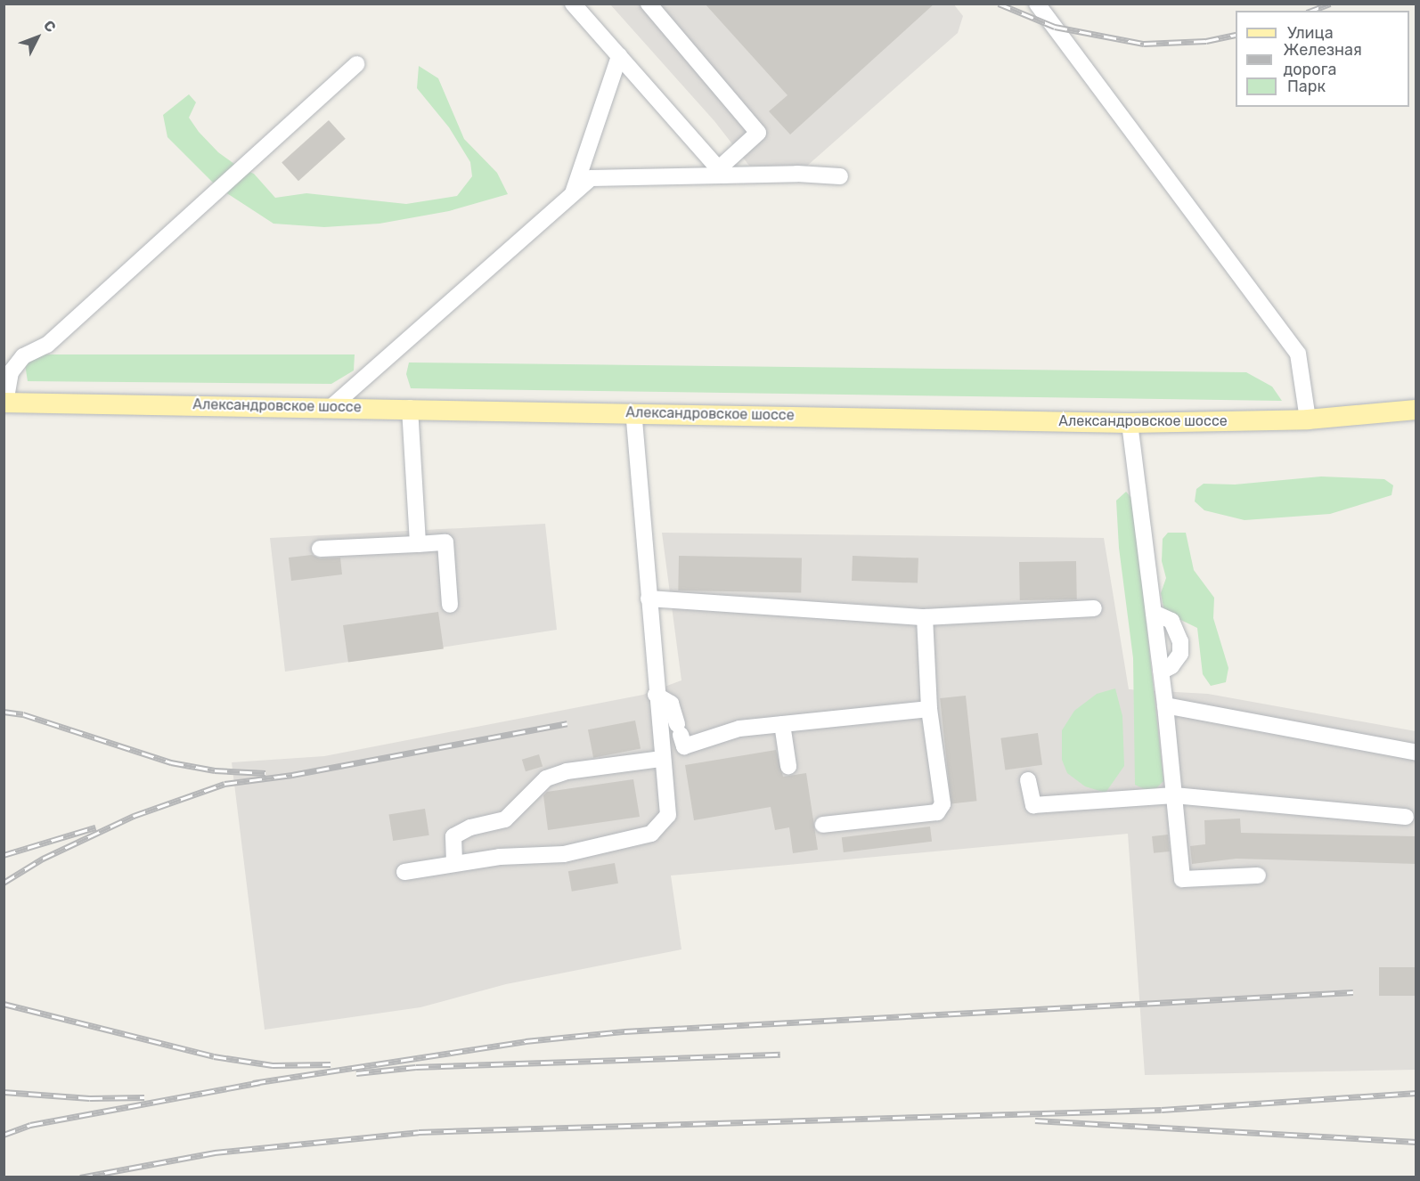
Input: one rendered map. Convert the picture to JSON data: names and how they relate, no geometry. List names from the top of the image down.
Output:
{
  "streets": {
    "main road": ["Александровское шоссе"]
  },
  "legend": ["Улица", "Железная дорога", "Парк"],
  "north": "top right"
}
